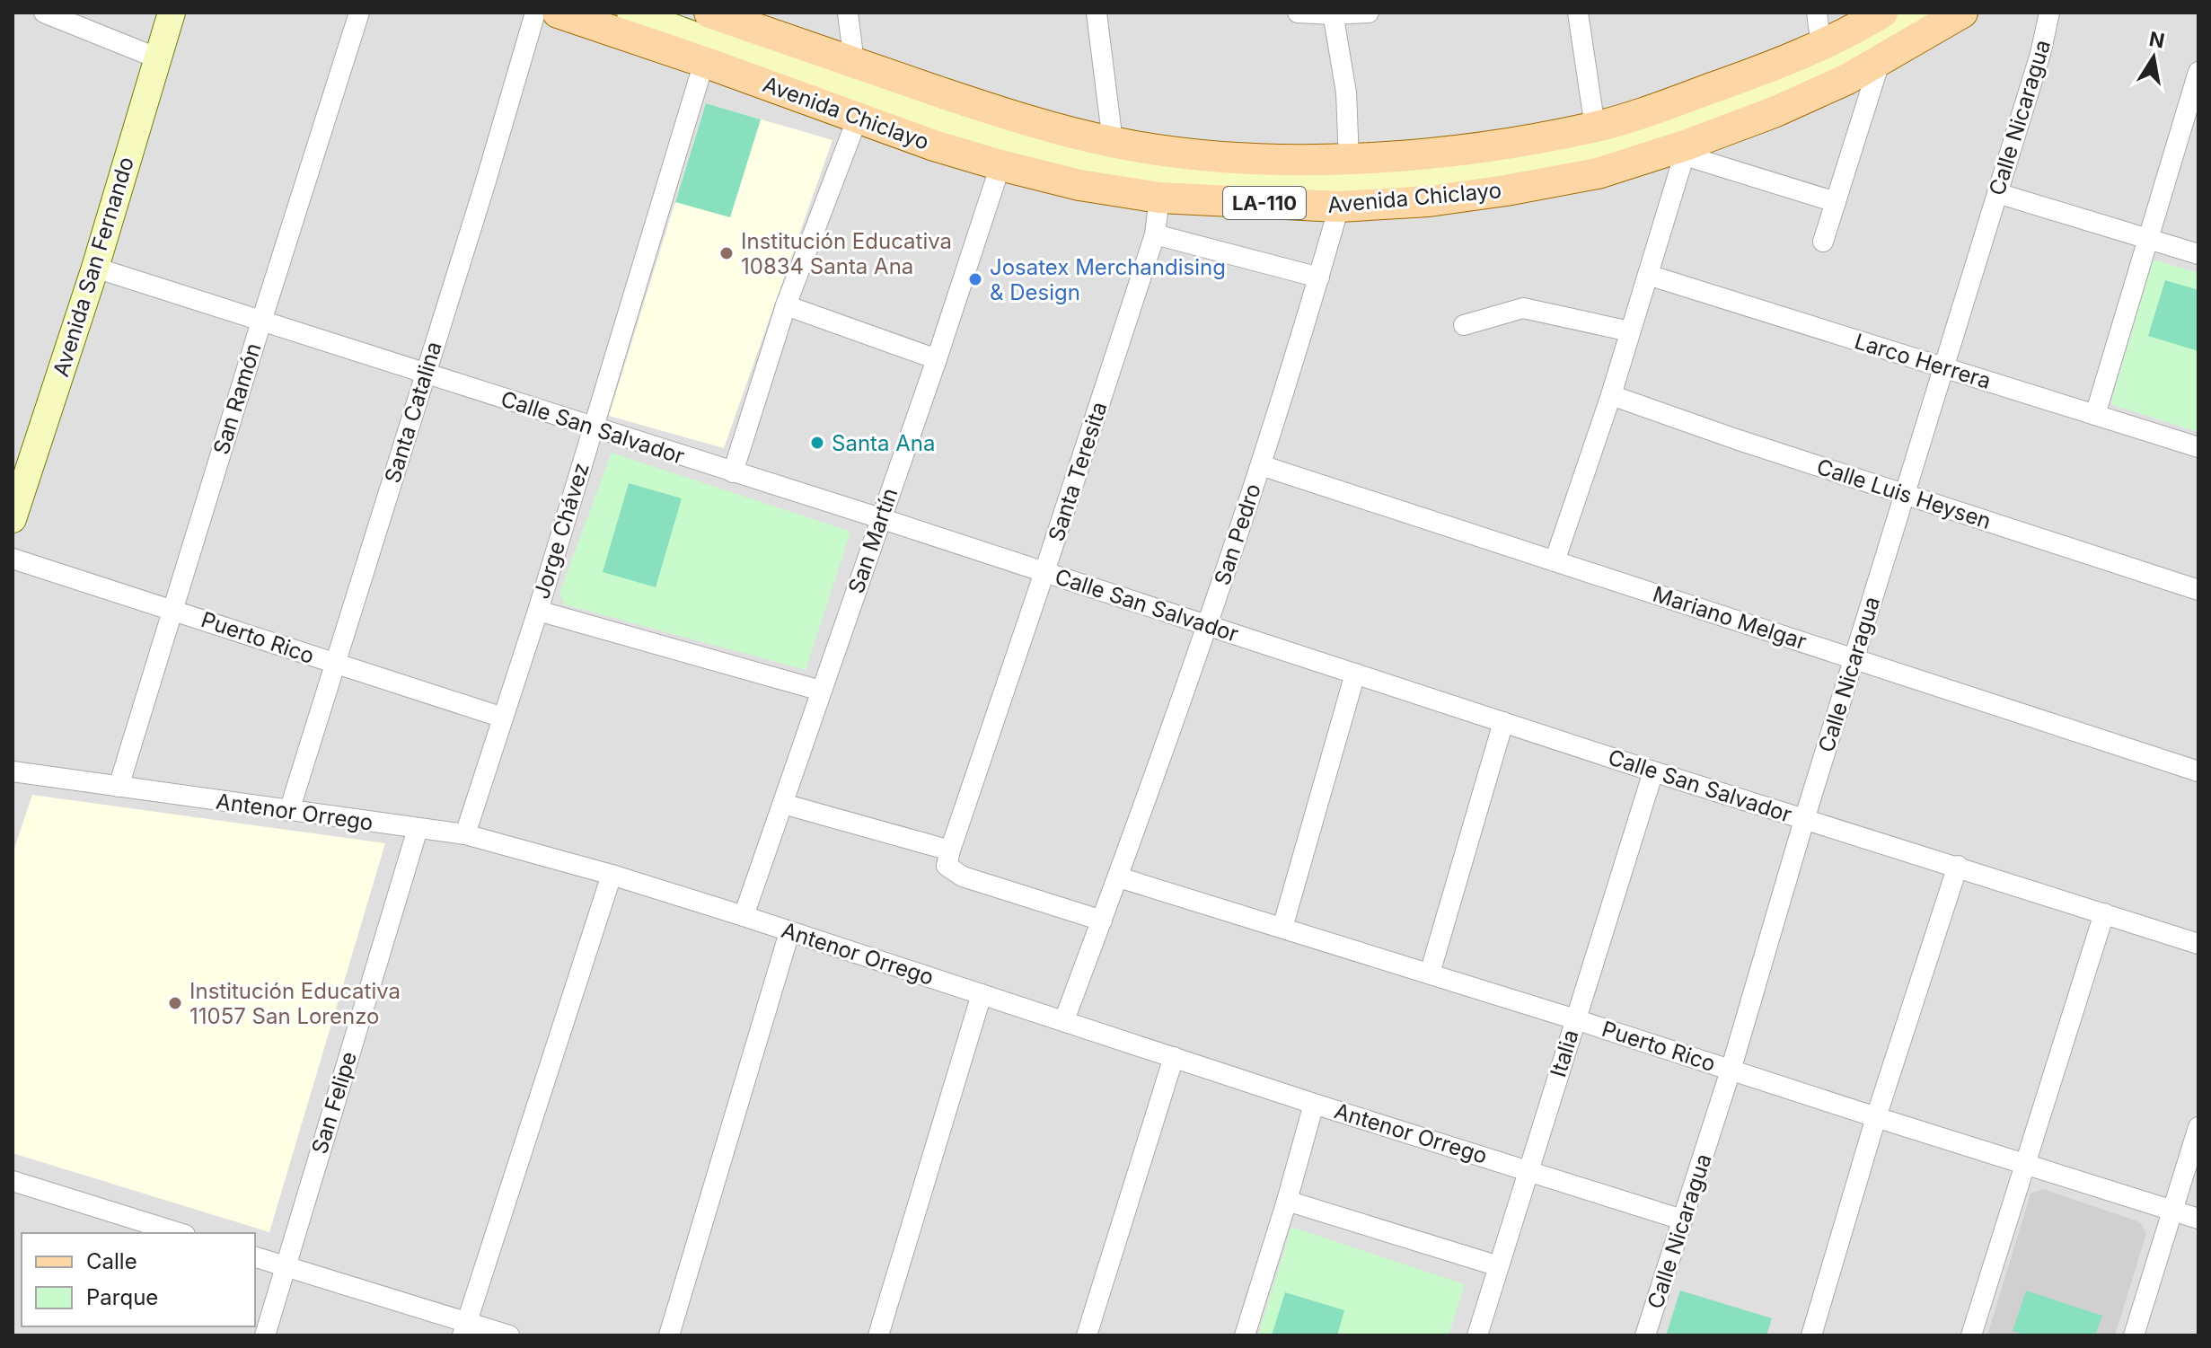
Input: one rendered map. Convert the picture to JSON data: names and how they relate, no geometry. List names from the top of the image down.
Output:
{
  "streets": {
    "main road": ["Avenida Chiclayo", "LA-110"],
    "street": [
      "Calle Nicaragua",
      "Avenida San Fernando",
      "Larco Herrera",
      "San Ramón",
      "Santa Catalina",
      "Calle San Salvador",
      "Santa Teresita",
      "Calle Luis Heysen",
      "Jorge Chávez",
      "San Pedro",
      "San Martín",
      "Mariano Melgar",
      "Puerto Rico",
      "Antenor Orrego",
      "Italia",
      "San Felipe"
    ]
  },
  "crossings": [
    ["Avenida Chiclayo", "Santa Teresita"],
    ["Avenida Chiclayo", "Jorge Chávez"],
    ["Avenida Chiclayo", "San Pedro"],
    ["Avenida Chiclayo", "San Martín"],
    ["Calle Nicaragua", "Larco Herrera"],
    ["Calle Nicaragua", "Calle San Salvador"],
    ["Calle Nicaragua", "Calle Luis Heysen"],
    ["Calle Nicaragua", "Mariano Melgar"],
    ["Calle Nicaragua", "Puerto Rico"],
    ["Calle Nicaragua", "Antenor Orrego"],
    ["Avenida San Fernando", "Calle San Salvador"],
    ["San Ramón", "Calle San Salvador"],
    ["San Ramón", "Puerto Rico"],
    ["San Ramón", "Antenor Orrego"],
    ["Santa Catalina", "Calle San Salvador"],
    ["Santa Catalina", "Puerto Rico"],
    ["Santa Catalina", "Antenor Orrego"],
    ["Calle San Salvador", "Santa Teresita"],
    ["Calle San Salvador", "Jorge Chávez"],
    ["Calle San Salvador", "San Pedro"],
    ["Calle San Salvador", "San Martín"],
    ["Calle San Salvador", "Italia"],
    ["Jorge Chávez", "Puerto Rico"],
    ["Jorge Chávez", "Antenor Orrego"],
    ["San Pedro", "Mariano Melgar"],
    ["San Pedro", "Puerto Rico"],
    ["San Pedro", "Antenor Orrego"],
    ["San Martín", "Antenor Orrego"],
    ["Puerto Rico", "Italia"],
    ["Antenor Orrego", "Italia"],
    ["Antenor Orrego", "San Felipe"]
  ],
  "places": [
    "Institución Educativa 10834 Santa Ana",
    "Josatex Merchandising & Design",
    "Santa Ana",
    "Institución Educativa 11057 San Lorenzo"
  ],
  "legend": ["Calle", "Parque"],
  "north": "top"
}
